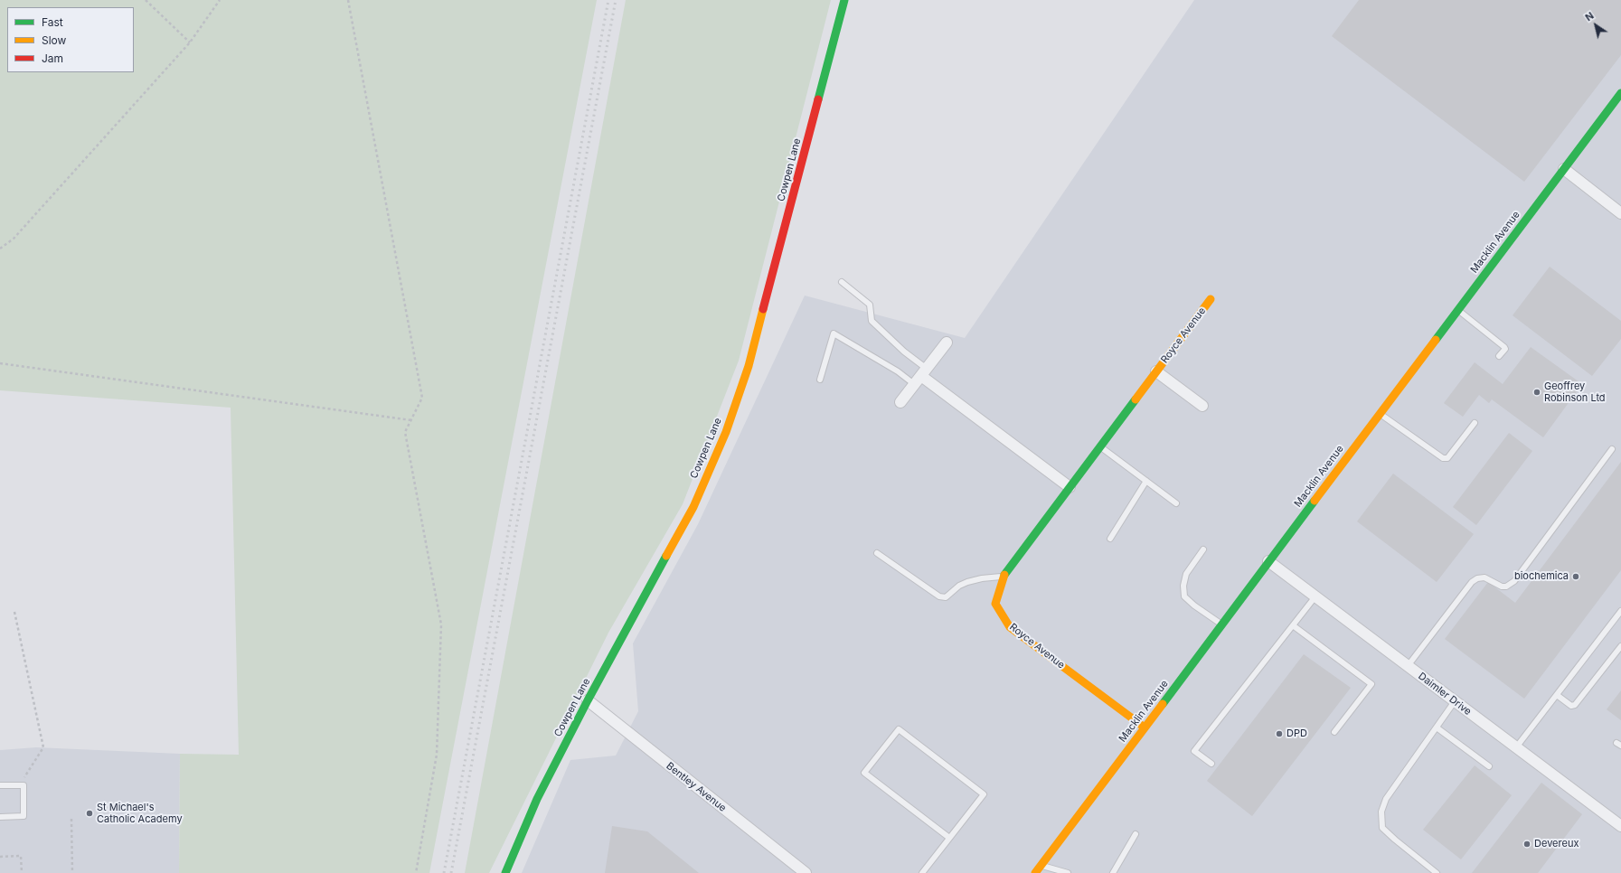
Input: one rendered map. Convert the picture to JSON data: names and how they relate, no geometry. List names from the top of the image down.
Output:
{
  "streets": {
    "street": [
      "Cowpen Lane",
      "Macklin Avenue",
      "Royce Avenue",
      "Daimler Drive",
      "Bentley Avenue"
    ]
  },
  "crossings": [
    ["Cowpen Lane", "Bentley Avenue"],
    ["Macklin Avenue", "Royce Avenue"],
    ["Macklin Avenue", "Daimler Drive"]
  ],
  "places": [
    "Geoffrey Robinson Ltd",
    "biochemica",
    "DPD",
    "St Michael's Catholic Academy",
    "Devereux"
  ],
  "legend": ["Fast", "Slow", "Jam"],
  "north": "top left"
}
